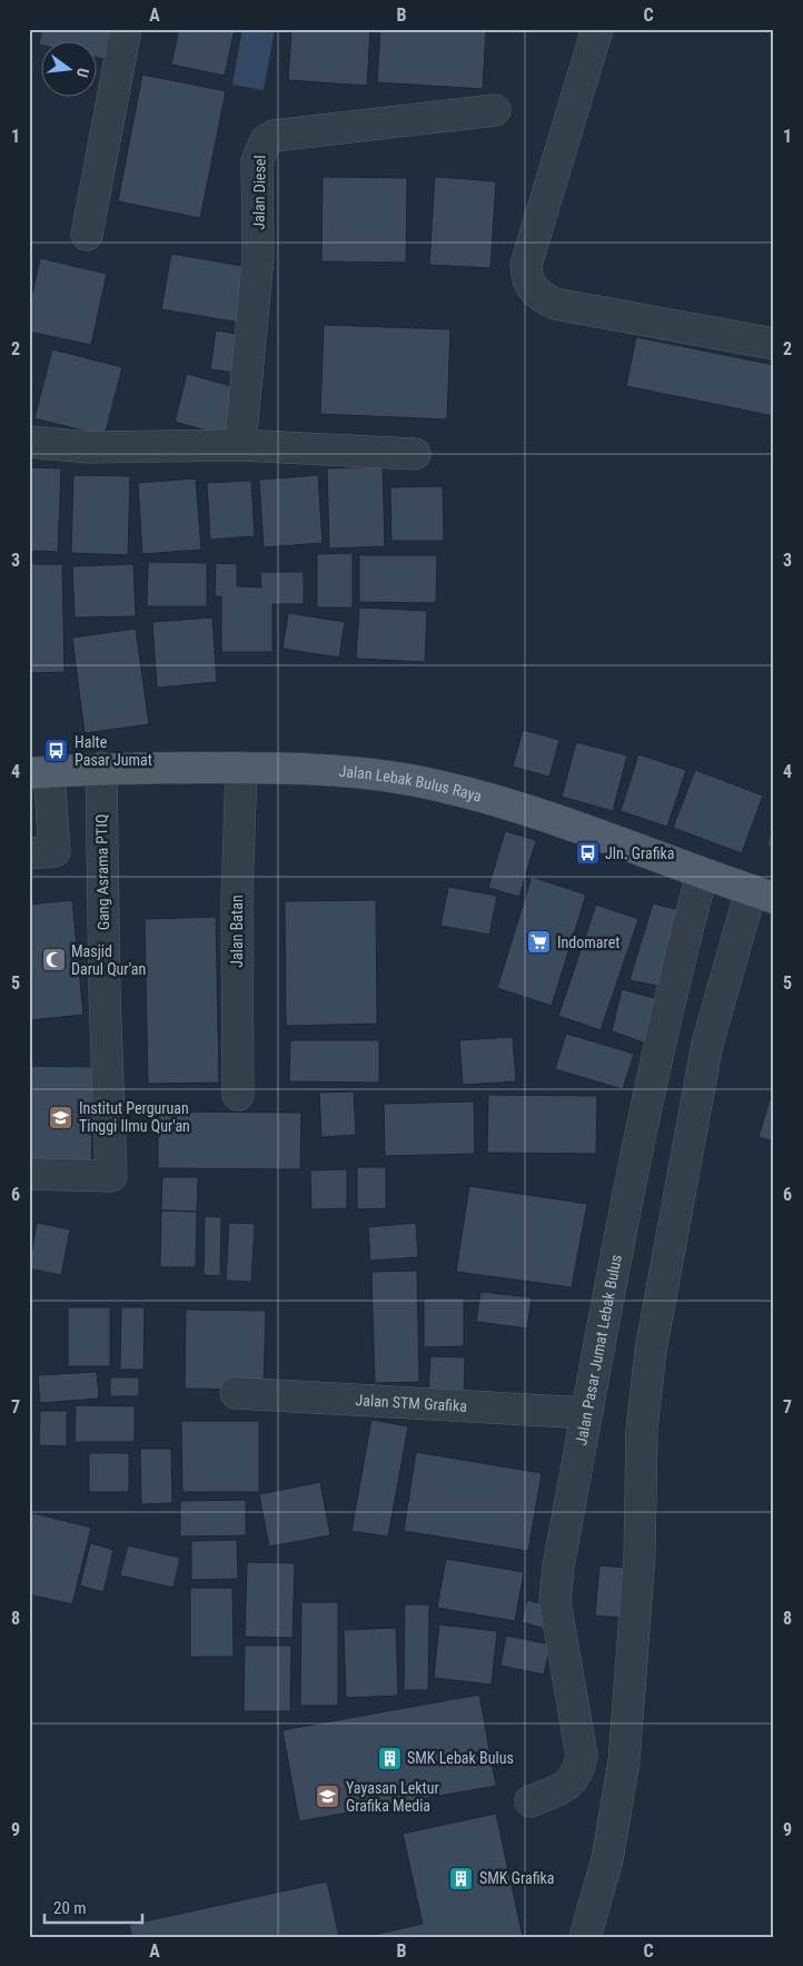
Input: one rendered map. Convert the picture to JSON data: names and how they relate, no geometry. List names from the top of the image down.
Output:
{
  "streets": {
    "main road": ["Jalan Lebak Bulus Raya"],
    "street": [
      "Jalan Diesel",
      "Gang Asrama PTIQ",
      "Jalan Batan",
      "Jalan Pasar Jumat Lebak Bulus",
      "Jalan STM Grafika"
    ]
  },
  "crossings": [
    ["Jalan Lebak Bulus Raya", "Gang Asrama PTIQ"],
    ["Jalan Lebak Bulus Raya", "Jalan Batan"],
    ["Jalan Lebak Bulus Raya", "Jalan Pasar Jumat Lebak Bulus"],
    ["Jalan Pasar Jumat Lebak Bulus", "Jalan STM Grafika"]
  ],
  "places": {
    "bus stop": ["Halte Pasar Jumat", "Jln. Grafika"],
    "supermarket": ["Indomaret"],
    "mosque": ["Masjid Darul Qur'an"],
    "school or university": ["Institut Perguruan Tinggi Ilmu Qur'an", "Yayasan Lektur Grafika Media"],
    "building": ["SMK Lebak Bulus", "SMK Grafika"]
  },
  "scale_bar": "20 m",
  "north": "right",
  "grid": {
    "columns": ["A", "B", "C"],
    "rows": [
      "1",
      "2",
      "3",
      "4",
      "5",
      "6",
      "7",
      "8",
      "9"
    ]
  }
}
